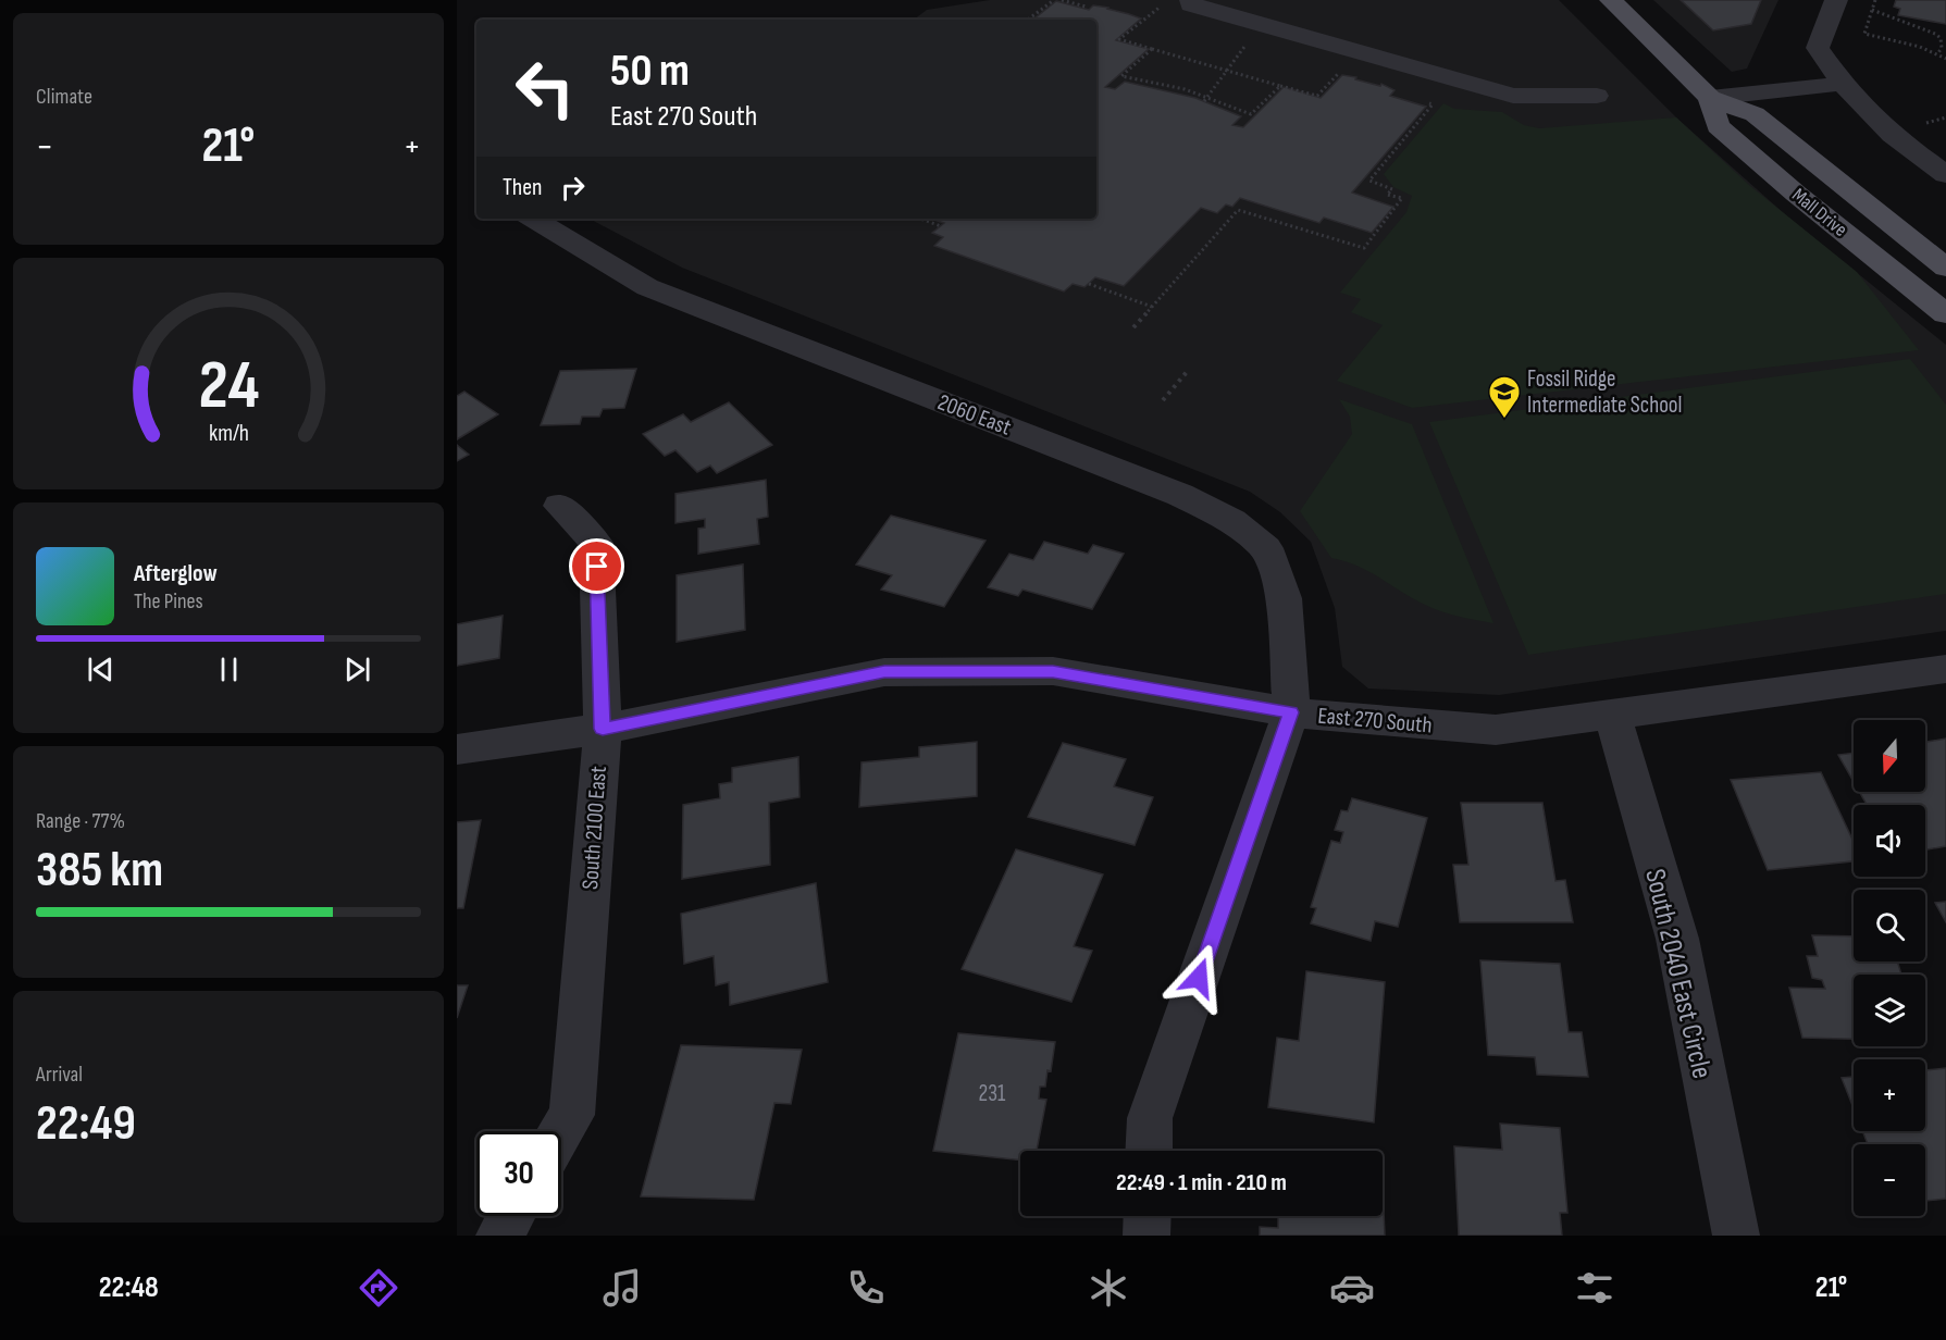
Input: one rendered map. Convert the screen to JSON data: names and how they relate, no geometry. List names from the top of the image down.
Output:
{
  "streets": {
    "main road": ["Mall Drive"],
    "street": [
      "2060 East",
      "East 270 South",
      "South 2100 East",
      "South 2040 East Circle"
    ]
  },
  "crossings": [
    ["2060 East", "East 270 South"],
    ["East 270 South", "South 2100 East"],
    ["East 270 South", "South 2040 East Circle"]
  ],
  "places": {
    "school or university": ["Fossil Ridge Intermediate School"]
  },
  "house_numbers": ["231"],
  "north": "bottom",
  "page": {
    "tile": [
      "Climate",
      ["Range · 77%", "385 km"],
      ["Arrival", "22:49"]
    ],
    "turn": ["50 m", "East 270 South"],
    "heat": ["−", "21°", "+"],
    "then": "Then",
    "song": ["Afterglow", "The Pines"],
    "map_buttons": ["+", "−"],
    "limit": "30",
    "trip": "22:49 · 1 min · 210 m",
    "tabs": ["22:48", "21°"],
    "gauge": ["24", "km/h"]
  }
}
